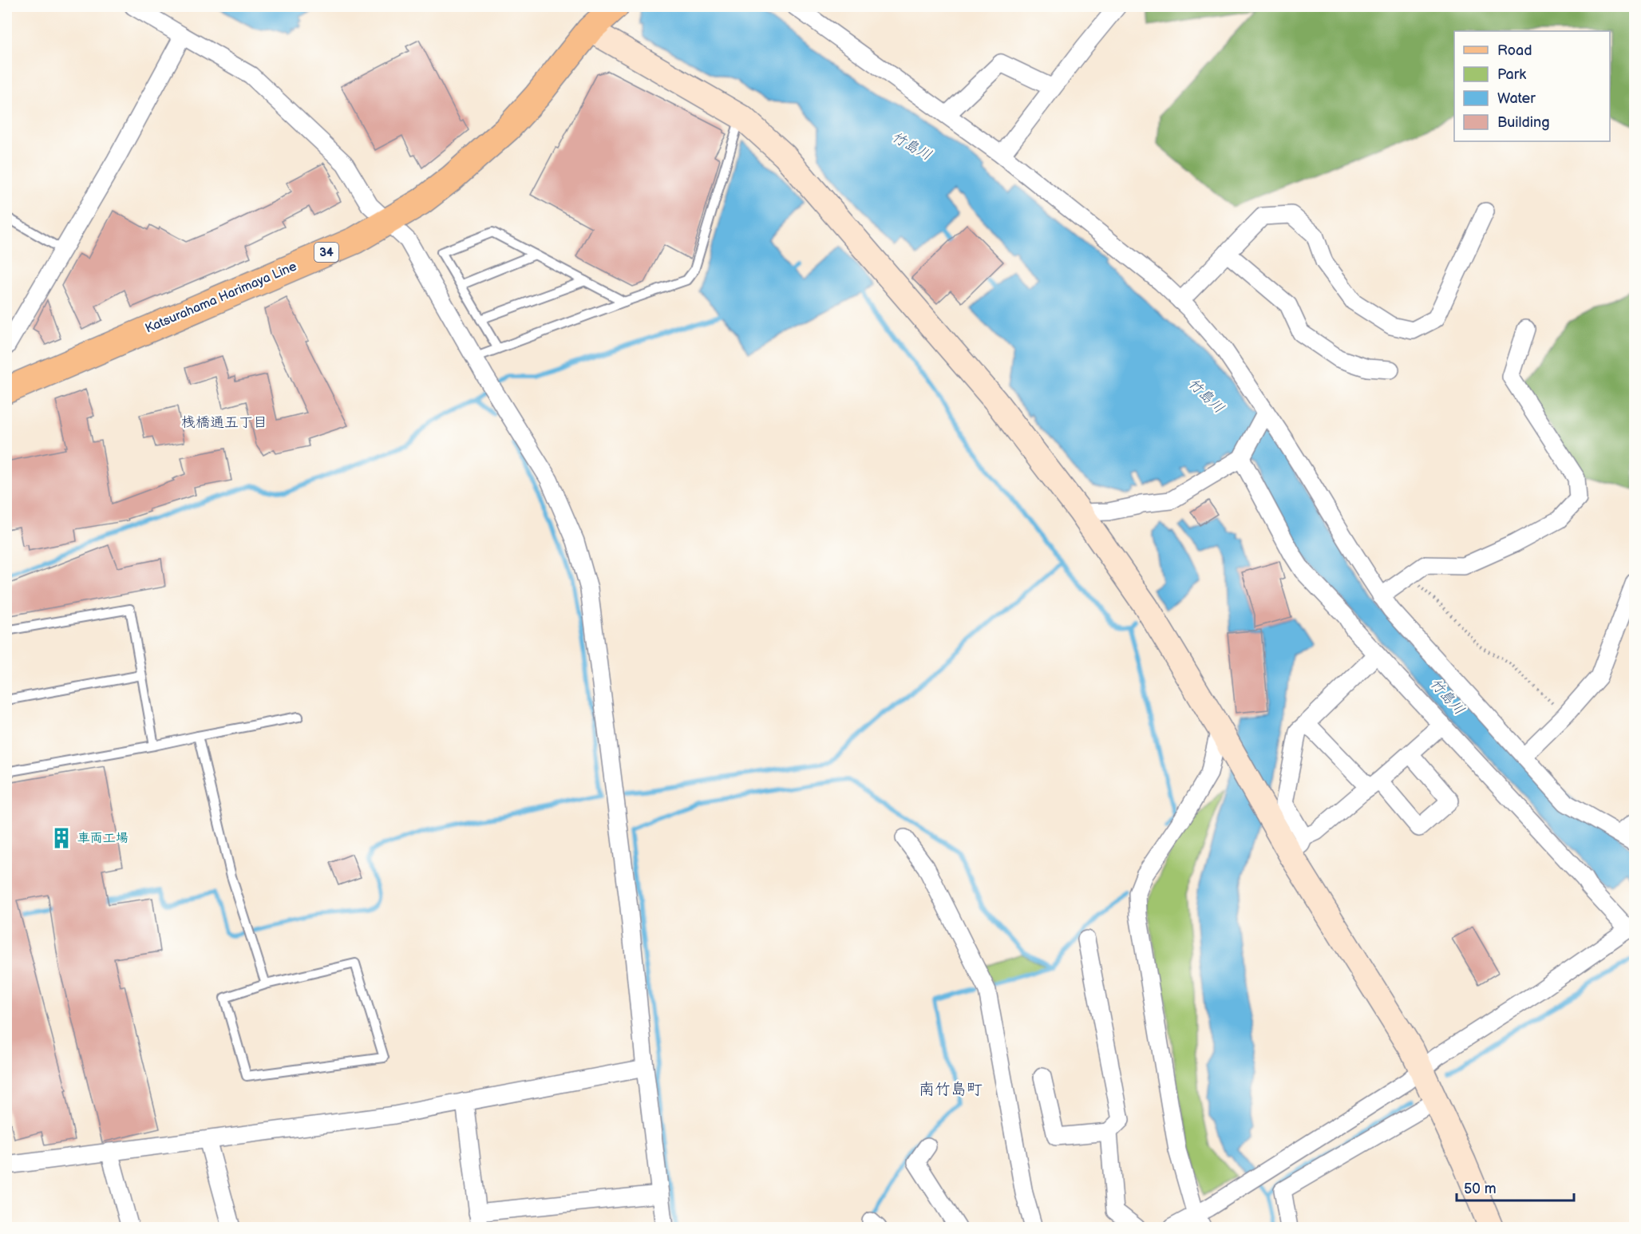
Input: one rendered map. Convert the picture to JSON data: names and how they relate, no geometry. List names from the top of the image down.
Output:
{
  "streets": {
    "main road": ["34", "Katsurahama Harimaya Line"]
  },
  "districts": ["桟橋通五丁目", "南竹島町"],
  "water": ["竹島川"],
  "places": {
    "building": ["車両工場"]
  },
  "legend": [
    "Road",
    "Park",
    "Water",
    "Building"
  ],
  "scale_bar": "50 m"
}
